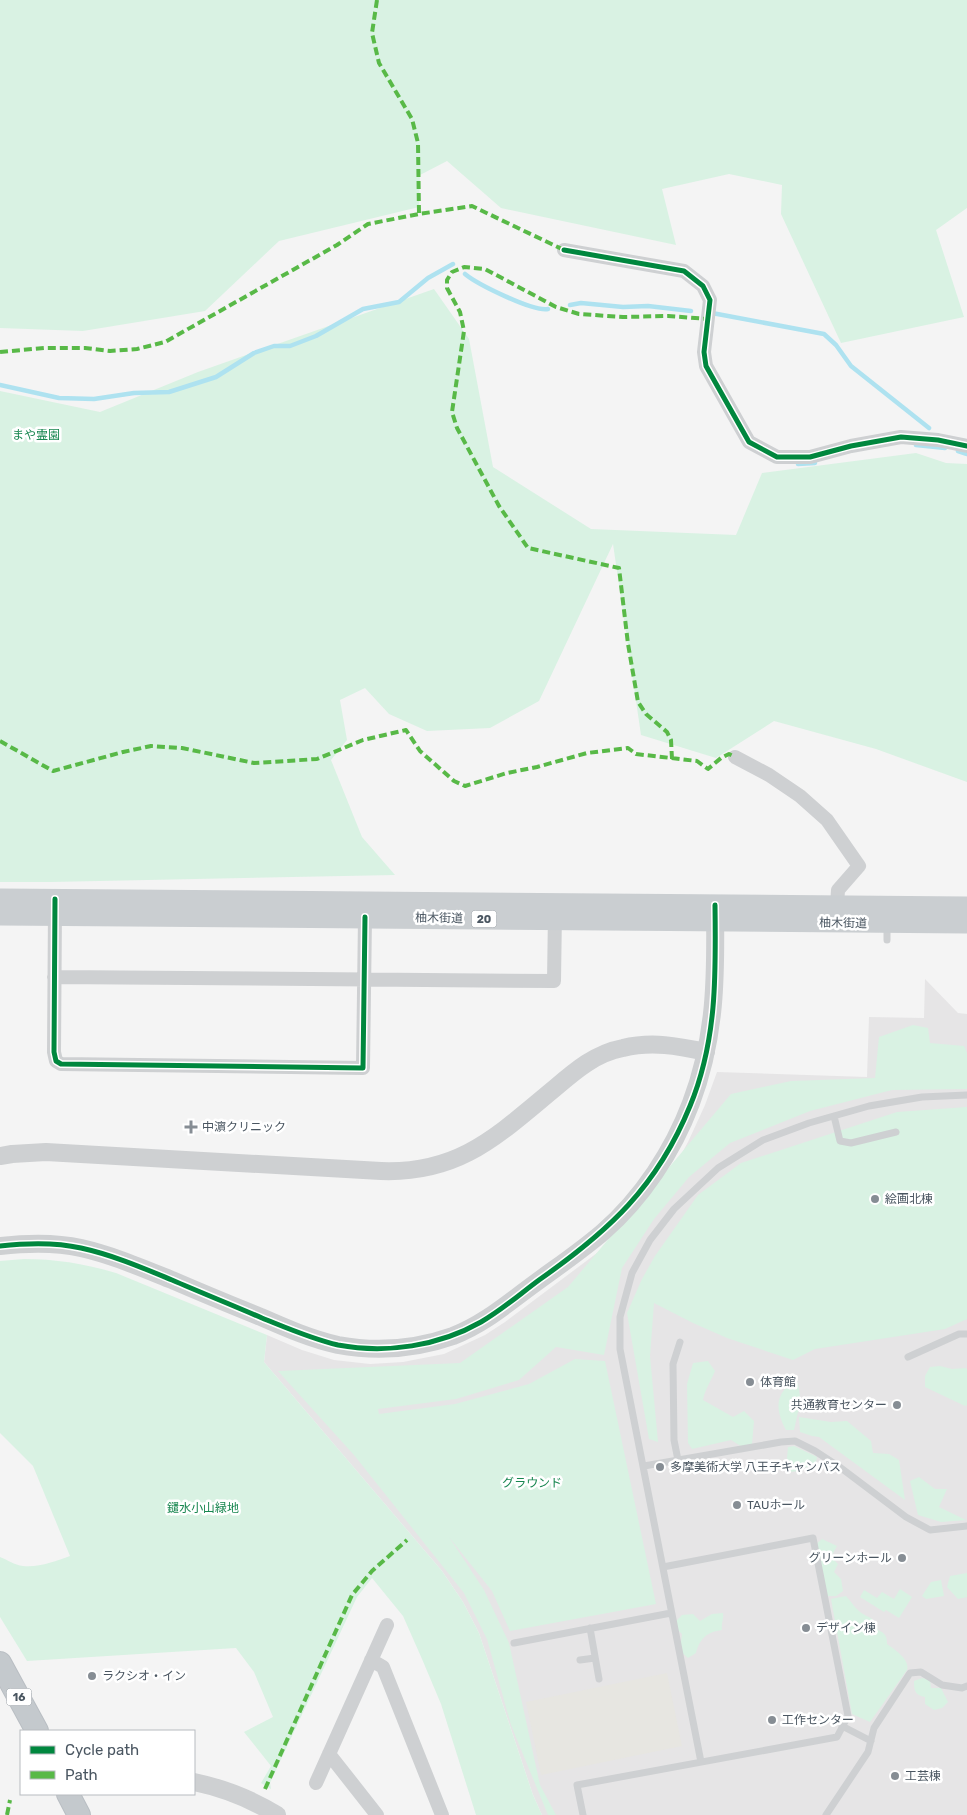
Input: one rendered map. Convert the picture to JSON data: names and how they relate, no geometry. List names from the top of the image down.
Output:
{
  "streets": {
    "highway": ["16"],
    "main road": ["柚木街道", "20"]
  },
  "parks": ["まや霊園", "グラウンド", "鑓水小山緑地"],
  "places": {
    "health": ["中濵クリニック"],
    "other": [
      "絵画北棟",
      "体育館",
      "共通教育センター",
      "多摩美術大学 八王子キャンパス",
      "TAUホール",
      "グリーンホール",
      "デザイン棟",
      "ラクシオ・イン",
      "工作センター",
      "工芸棟"
    ]
  },
  "legend": ["Cycle path", "Path"]
}
